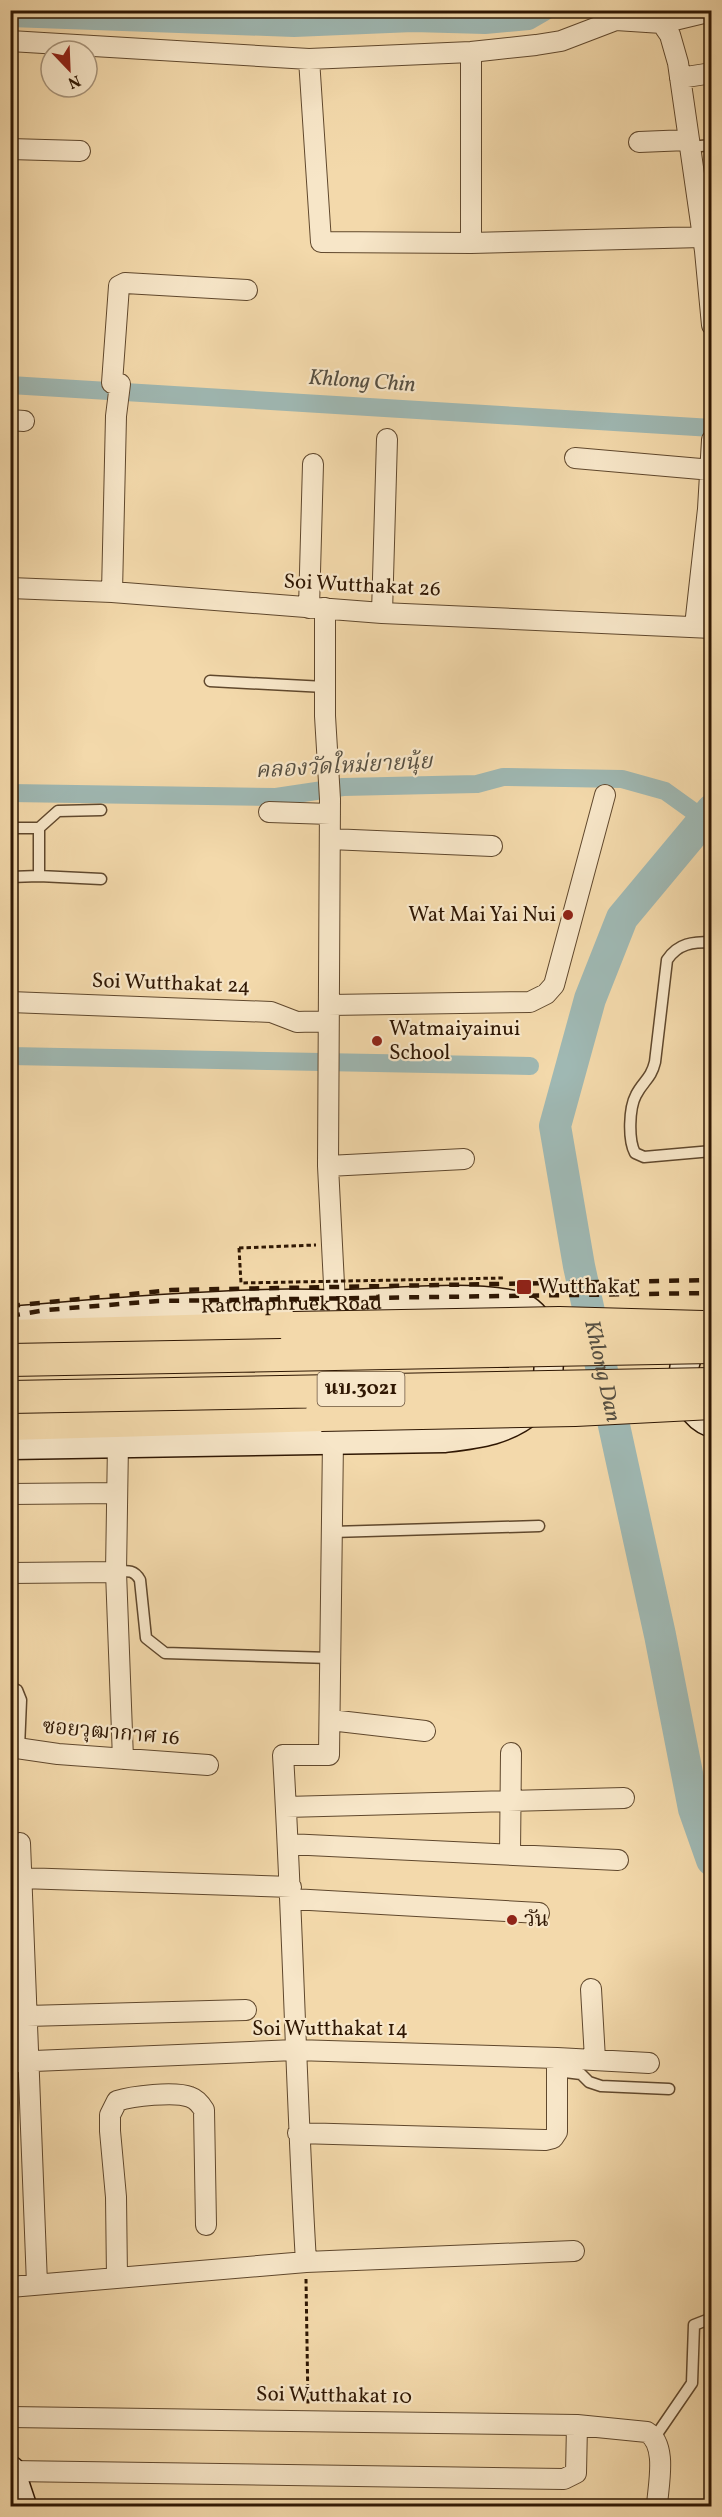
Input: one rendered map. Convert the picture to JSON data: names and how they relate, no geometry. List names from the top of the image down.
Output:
{
  "streets": {
    "main road": ["Ratchaphruek Road", "นบ.3021"],
    "street": [
      "Soi Wutthakat 26",
      "Soi Wutthakat 24",
      "ซอยวุฒากาศ 16",
      "Soi Wutthakat 14",
      "Soi Wutthakat 10"
    ]
  },
  "water": ["Khlong Chin", "คลองวัดใหม่ยายนุ้ย", "Khlong Dan"],
  "places": {
    "other": ["Wat Mai Yai Nui", "Watmaiyainui School", "วัน"],
    "transit": ["Wutthakat"]
  },
  "north": "bottom right"
}
